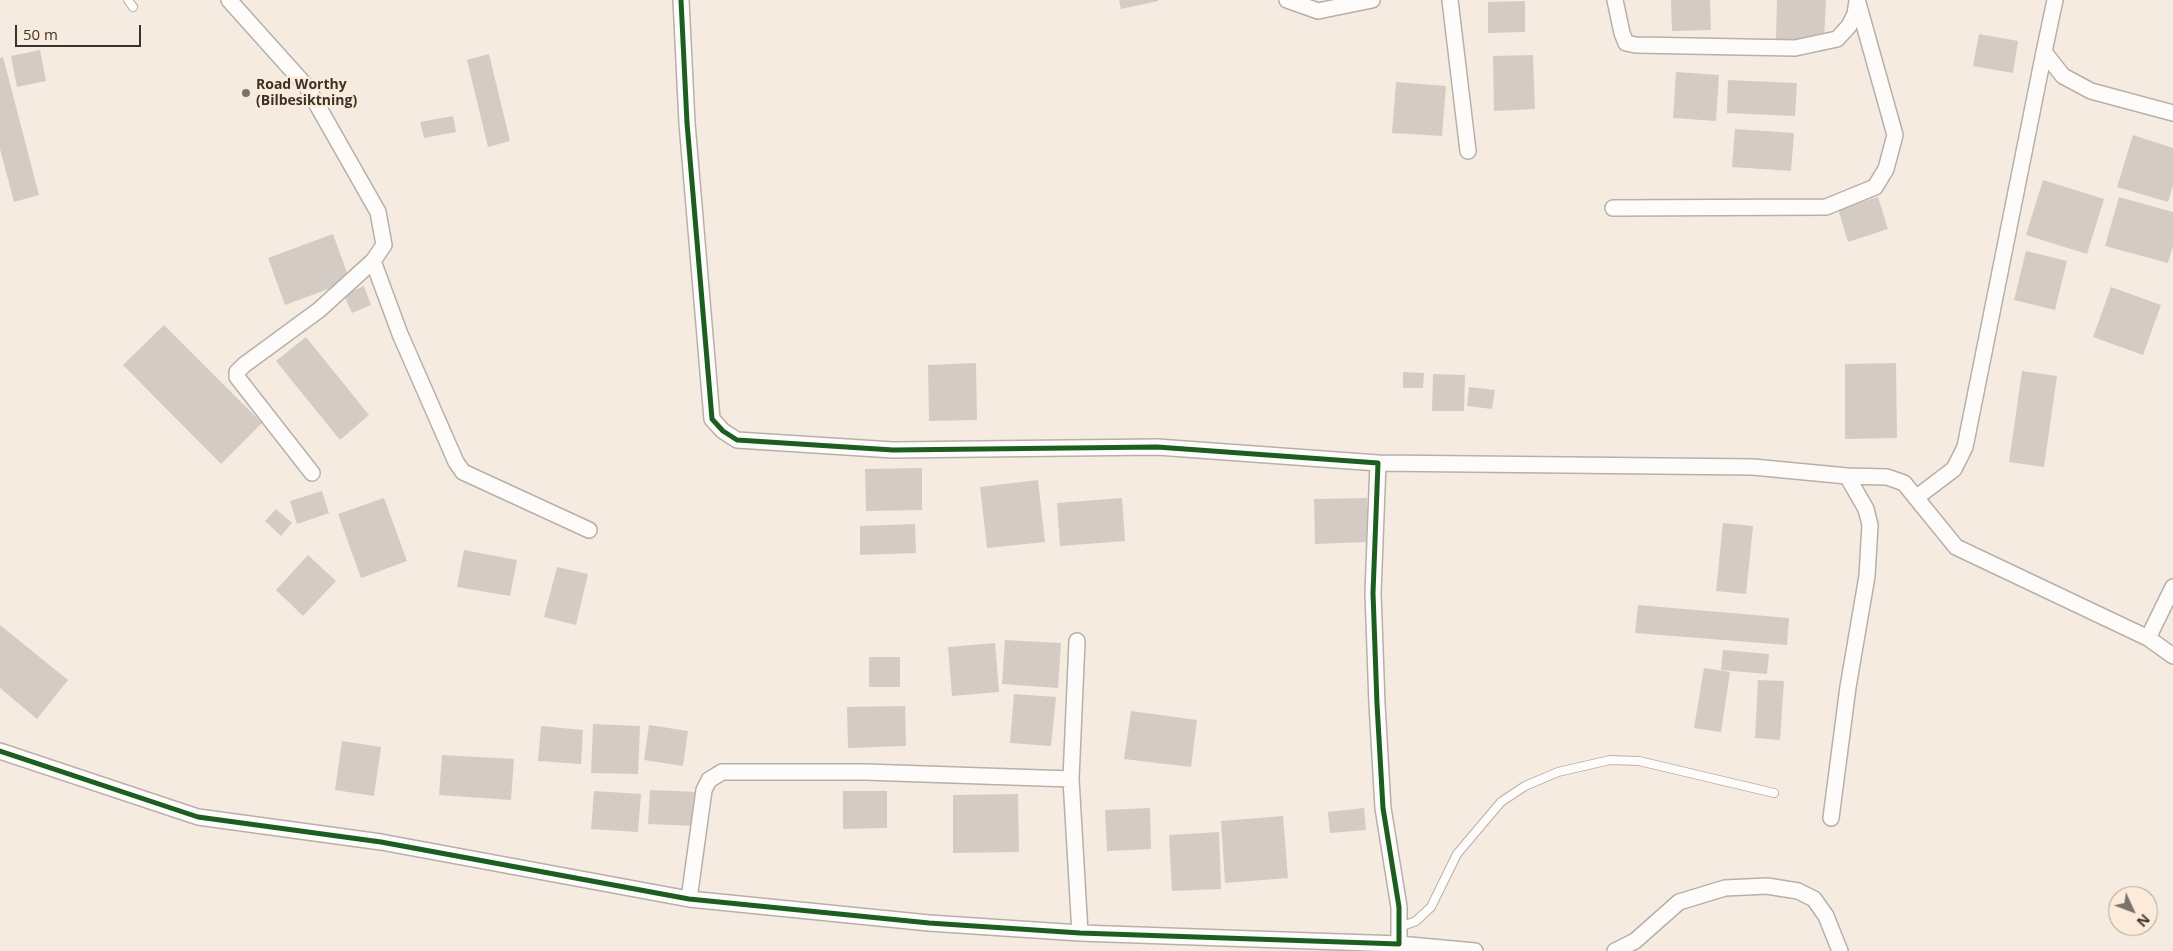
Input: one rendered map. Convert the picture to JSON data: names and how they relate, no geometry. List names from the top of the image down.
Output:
{
  "places": ["Road Worthy (Bilbesiktning)"],
  "scale_bar": "50 m",
  "north": "bottom right"
}
